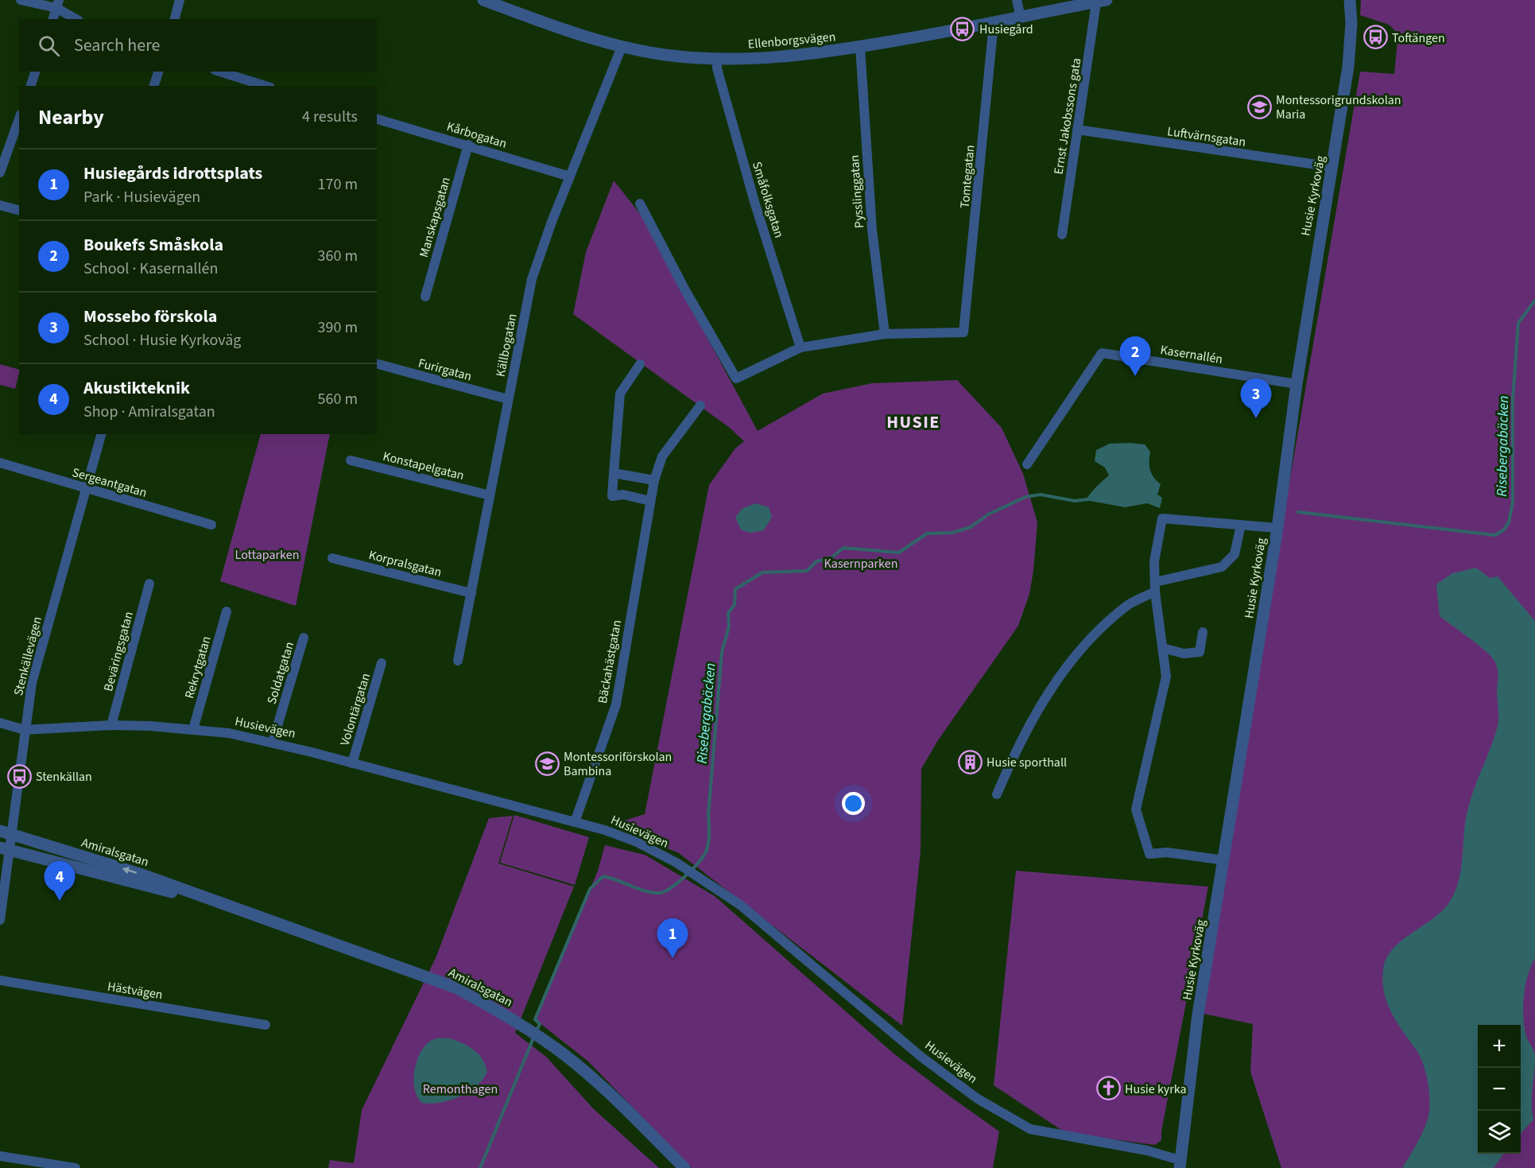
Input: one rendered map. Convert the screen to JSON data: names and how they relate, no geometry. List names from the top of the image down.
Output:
{
  "streets": {
    "street": [
      "Ellenborgsvägen",
      "Ernst Jakobssons gata",
      "Kårbogatan",
      "Luftvärnsgatan",
      "Tomtegatan",
      "Pysslinggatan",
      "Husie Kyrkoväg",
      "Småfolksgatan",
      "Manskapsgatan",
      "Källbogatan",
      "Kasernallén",
      "Furirgatan",
      "Konstapelgatan",
      "Sergeantgatan",
      "Korpralsgatan",
      "Beväringsgatan",
      "Stenkällevägen",
      "Bäckahästgatan",
      "Rekrytgatan",
      "Soldatgatan",
      "Volontärgatan",
      "Husievägen",
      "Amiralsgatan",
      "Hästvägen"
    ]
  },
  "crossings": [
    ["Ellenborgsvägen", "Ernst Jakobssons gata"],
    ["Ellenborgsvägen", "Tomtegatan"],
    ["Ellenborgsvägen", "Pysslinggatan"],
    ["Ellenborgsvägen", "Småfolksgatan"],
    ["Ellenborgsvägen", "Källbogatan"],
    ["Ernst Jakobssons gata", "Luftvärnsgatan"],
    ["Kårbogatan", "Manskapsgatan"],
    ["Kårbogatan", "Källbogatan"],
    ["Luftvärnsgatan", "Husie Kyrkoväg"],
    ["Tomtegatan", "Pysslinggatan"],
    ["Husie Kyrkoväg", "Kasernallén"],
    ["Husie Kyrkoväg", "Husievägen"],
    ["Källbogatan", "Furirgatan"],
    ["Källbogatan", "Konstapelgatan"],
    ["Källbogatan", "Korpralsgatan"],
    ["Sergeantgatan", "Stenkällevägen"],
    ["Beväringsgatan", "Husievägen"],
    ["Stenkällevägen", "Husievägen"],
    ["Stenkällevägen", "Amiralsgatan"],
    ["Bäckahästgatan", "Husievägen"],
    ["Rekrytgatan", "Husievägen"],
    ["Soldatgatan", "Husievägen"],
    ["Volontärgatan", "Husievägen"]
  ],
  "districts": ["HUSIE"],
  "water": ["Risebergabäcken"],
  "parks": ["Lottaparken", "Kasernparken", "Remonthagen"],
  "places": {
    "bus stop": ["Husiegård", "Toftängen", "Stenkällan"],
    "school or university": ["Montessorigrundskolan Maria", "Montessoriförskolan Bambina"],
    "building": ["Husie sporthall"],
    "church": ["Husie kyrka"]
  },
  "page": {
    "search": "Search here",
    "heading": ["Nearby", "4 results"],
    "list": [
      {
        "mark": "1",
        "name": "Husiegårds idrottsplats",
        "note": "Park · Husievägen",
        "value": "170 m"
      },
      {
        "mark": "2",
        "name": "Boukefs Småskola",
        "note": "School · Kasernallén",
        "value": "360 m"
      },
      {
        "mark": "3",
        "name": "Mossebo förskola",
        "note": "School · Husie Kyrkoväg",
        "value": "390 m"
      },
      {
        "mark": "4",
        "name": "Akustikteknik",
        "note": "Shop · Amiralsgatan",
        "value": "560 m"
      }
    ],
    "pins": [
      "2",
      "3",
      "4",
      "1"
    ],
    "map_buttons": ["+", "−"]
  }
}
